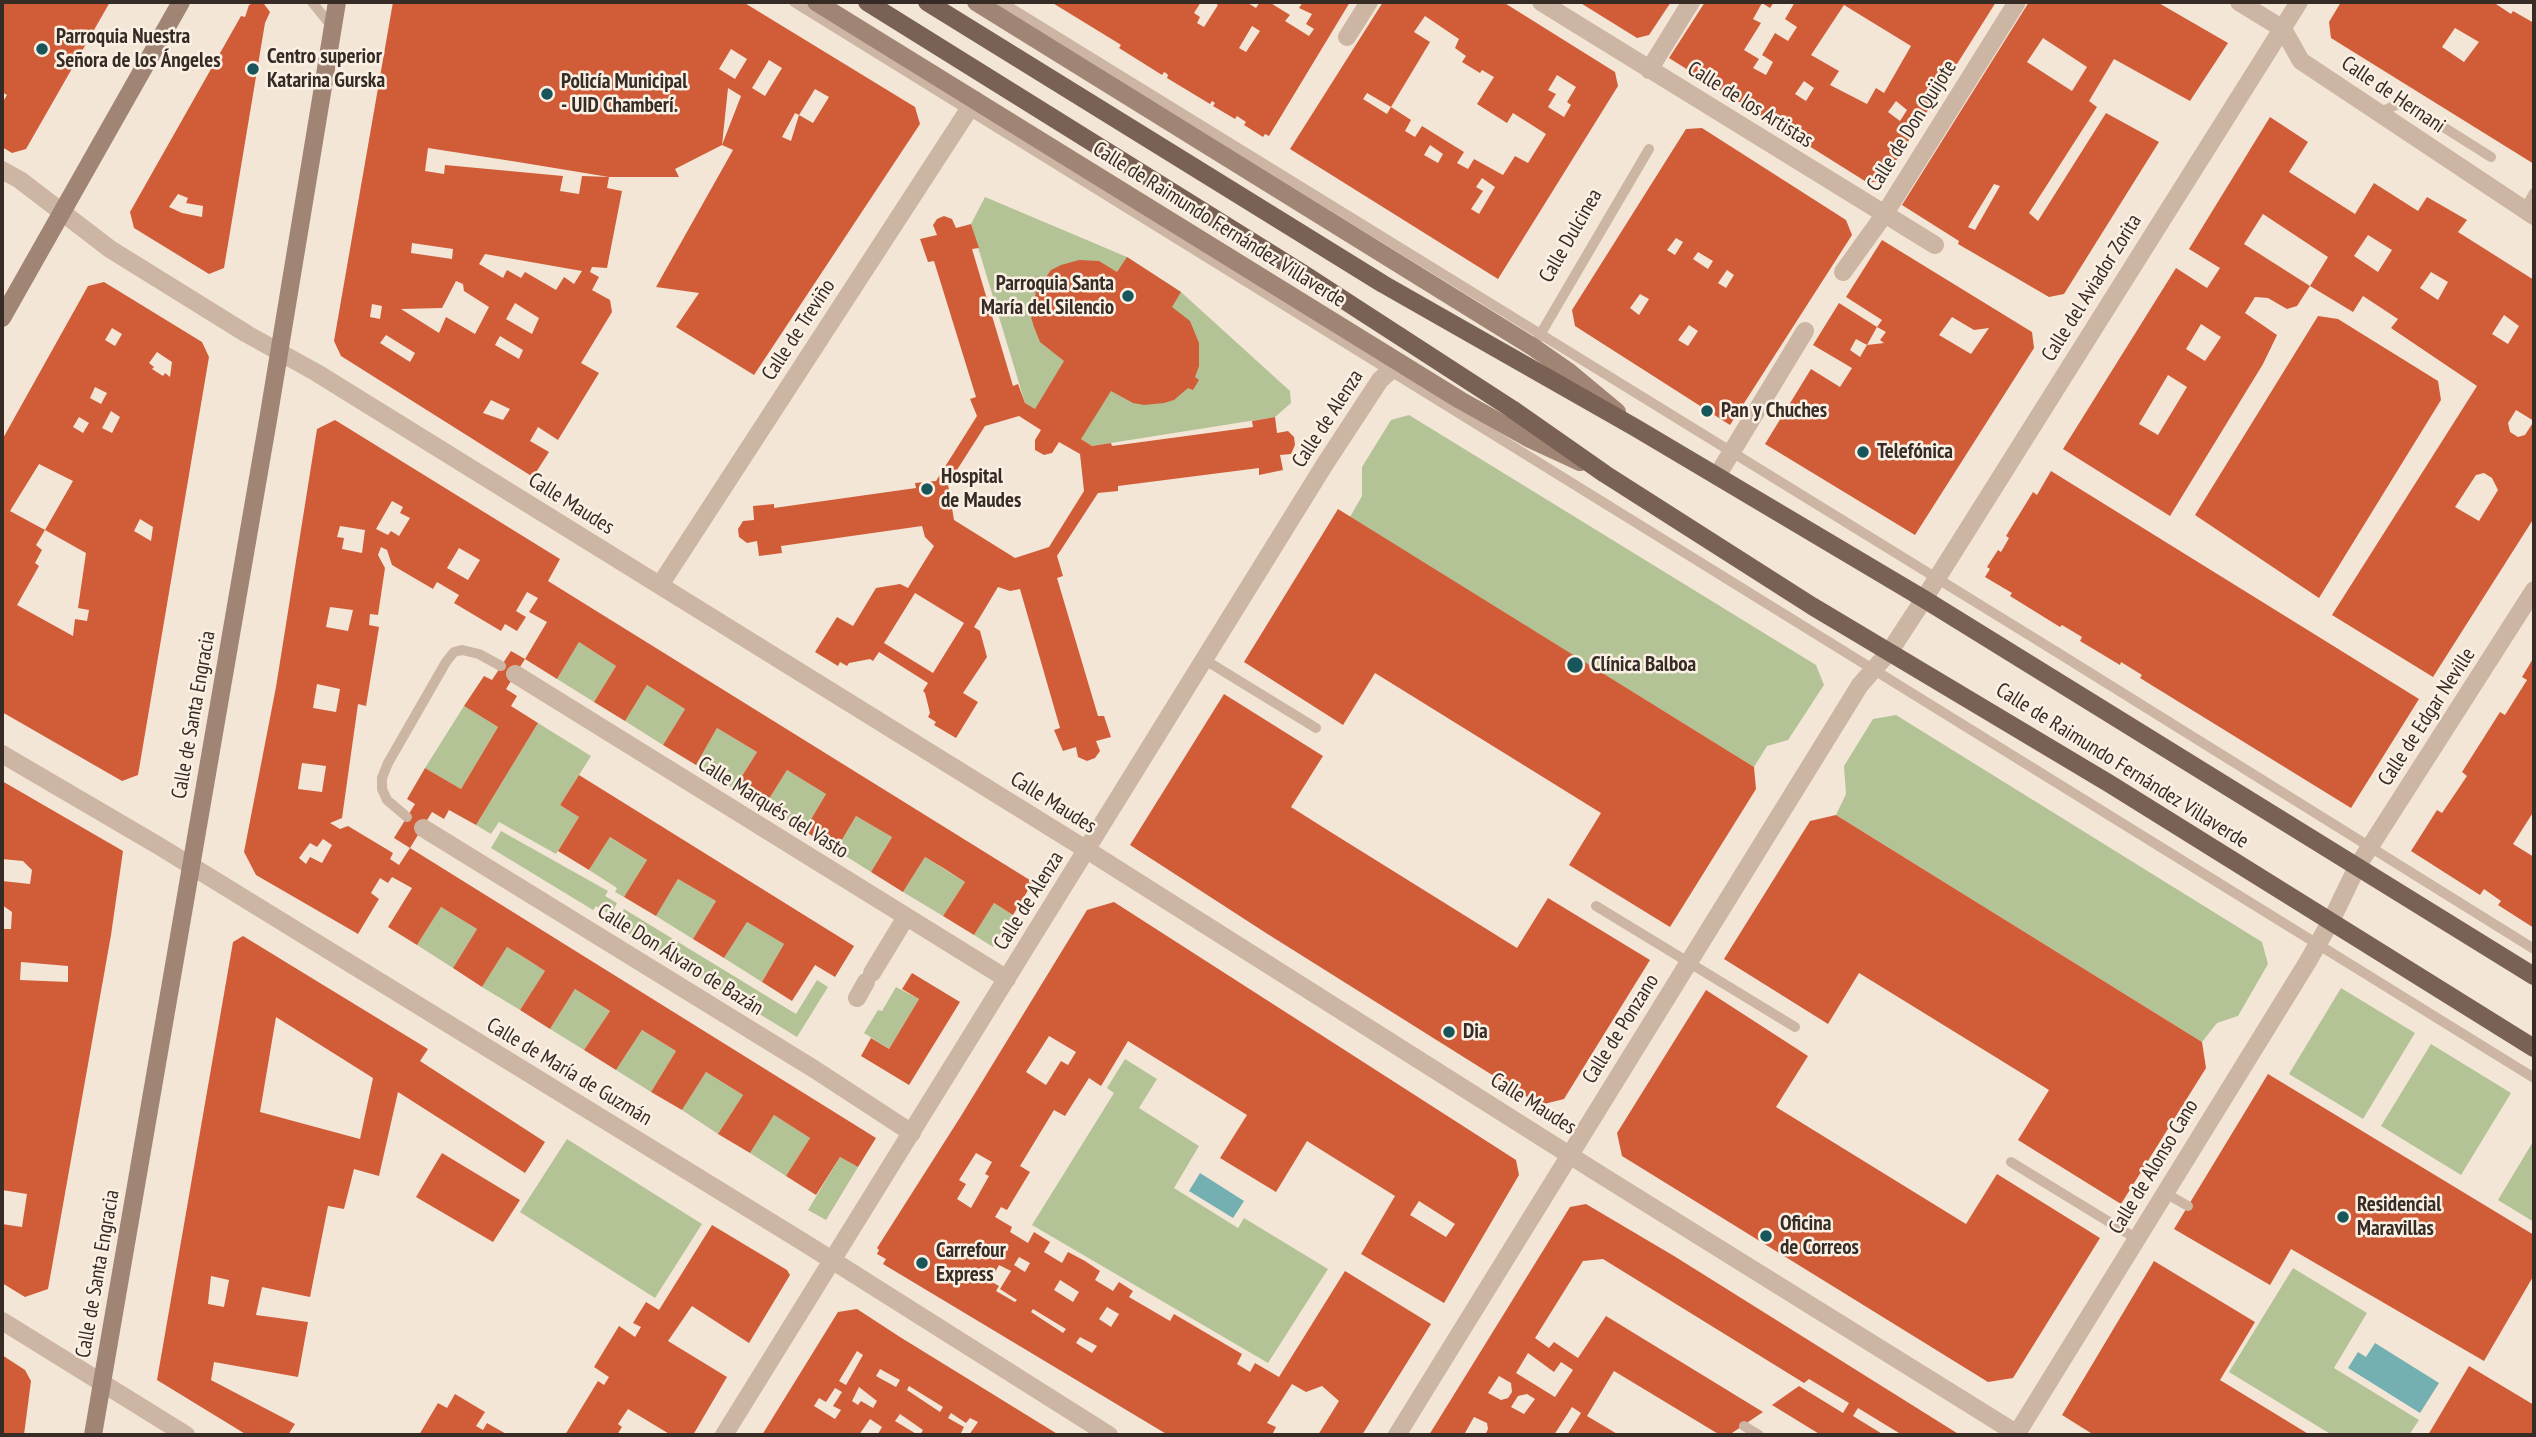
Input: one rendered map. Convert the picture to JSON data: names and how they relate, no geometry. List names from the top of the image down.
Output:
{
  "streets": {
    "main road": ["Calle de Raimundo Fernández Villaverde", "Calle de Santa Engracia"],
    "street": [
      "Calle de Hernani",
      "Calle de los Artistas",
      "Calle de Don Quijote",
      "Calle del Aviador Zorita",
      "Calle de Treviño",
      "Calle de Alenza",
      "Calle Maudes",
      "Calle de Edgar Neville",
      "Calle Marqués del Vasto",
      "Calle Don Álvaro de Bazán",
      "Calle de Ponzano",
      "Calle de María de Guzmán",
      "Calle de Alonso Cano"
    ],
    "lane": ["Calle Dulcinea"]
  },
  "crossings": [
    ["Calle de Hernani", "Calle del Aviador Zorita"],
    ["Calle de los Artistas", "Calle de Don Quijote"],
    ["Calle de Raimundo Fernández Villaverde", "Calle Dulcinea"],
    ["Calle de Raimundo Fernández Villaverde", "Calle del Aviador Zorita"],
    ["Calle de Raimundo Fernández Villaverde", "Calle de Treviño"],
    ["Calle de Raimundo Fernández Villaverde", "Calle de Alenza"],
    ["Calle de Raimundo Fernández Villaverde", "Calle de Edgar Neville"],
    ["Calle de Raimundo Fernández Villaverde", "Calle de Ponzano"],
    ["Calle de Raimundo Fernández Villaverde", "Calle de Alonso Cano"],
    ["Calle de Treviño", "Calle Maudes"],
    ["Calle de Alenza", "Calle Maudes"],
    ["Calle de Alenza", "Calle Marqués del Vasto"],
    ["Calle de Alenza", "Calle Don Álvaro de Bazán"],
    ["Calle de Alenza", "Calle de María de Guzmán"],
    ["Calle Maudes", "Calle de Santa Engracia"],
    ["Calle Maudes", "Calle de Ponzano"],
    ["Calle Maudes", "Calle de Alonso Cano"],
    ["Calle de Santa Engracia", "Calle de María de Guzmán"]
  ],
  "places": [
    "Parroquia Nuestra Señora de los Ángeles",
    "Centro superior Katarina Gurska",
    "Policía Municipal - UID Chamberí.",
    "Parroquia Santa María del Silencio",
    "Pan y Chuches",
    "Telefónica",
    "Hospital de Maudes",
    "Clínica Balboa",
    "Dia",
    "Residencial Maravillas",
    "Oficina de Correos",
    "Carrefour Express"
  ]
}
